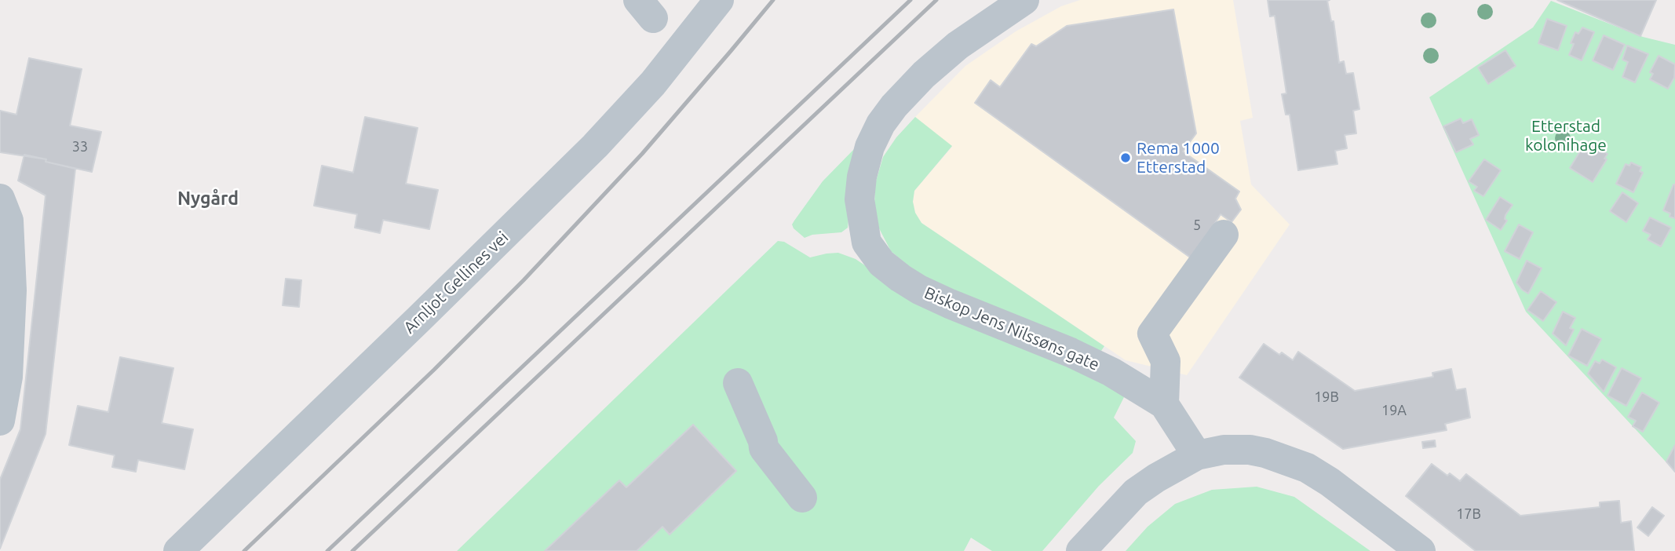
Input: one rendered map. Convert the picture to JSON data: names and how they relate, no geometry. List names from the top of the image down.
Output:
{
  "streets": {
    "street": ["Arnljot Gellines vei", "Biskop Jens Nilssøns gate"]
  },
  "districts": ["Nygård"],
  "parks": ["Etterstad kolonihage"],
  "places": ["Rema 1000 Etterstad"],
  "house_numbers": [
    "33",
    "5",
    "19B",
    "19A",
    "17B"
  ]
}
